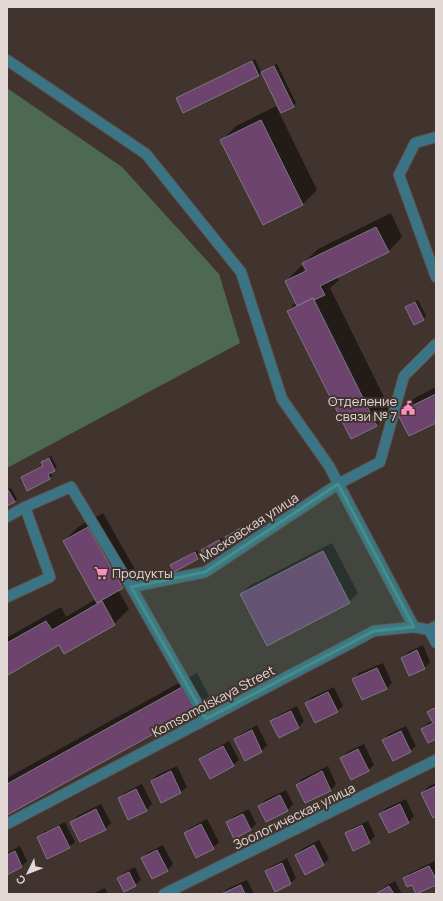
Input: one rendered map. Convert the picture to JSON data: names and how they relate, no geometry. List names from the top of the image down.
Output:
{
  "streets": {
    "street": ["Московская улица", "Komsomolskaya Street", "Зоологическая улица"]
  },
  "places": {
    "public building": ["Отделение связи № 7"],
    "supermarket": ["Продукты"]
  },
  "north": "bottom left"
}
